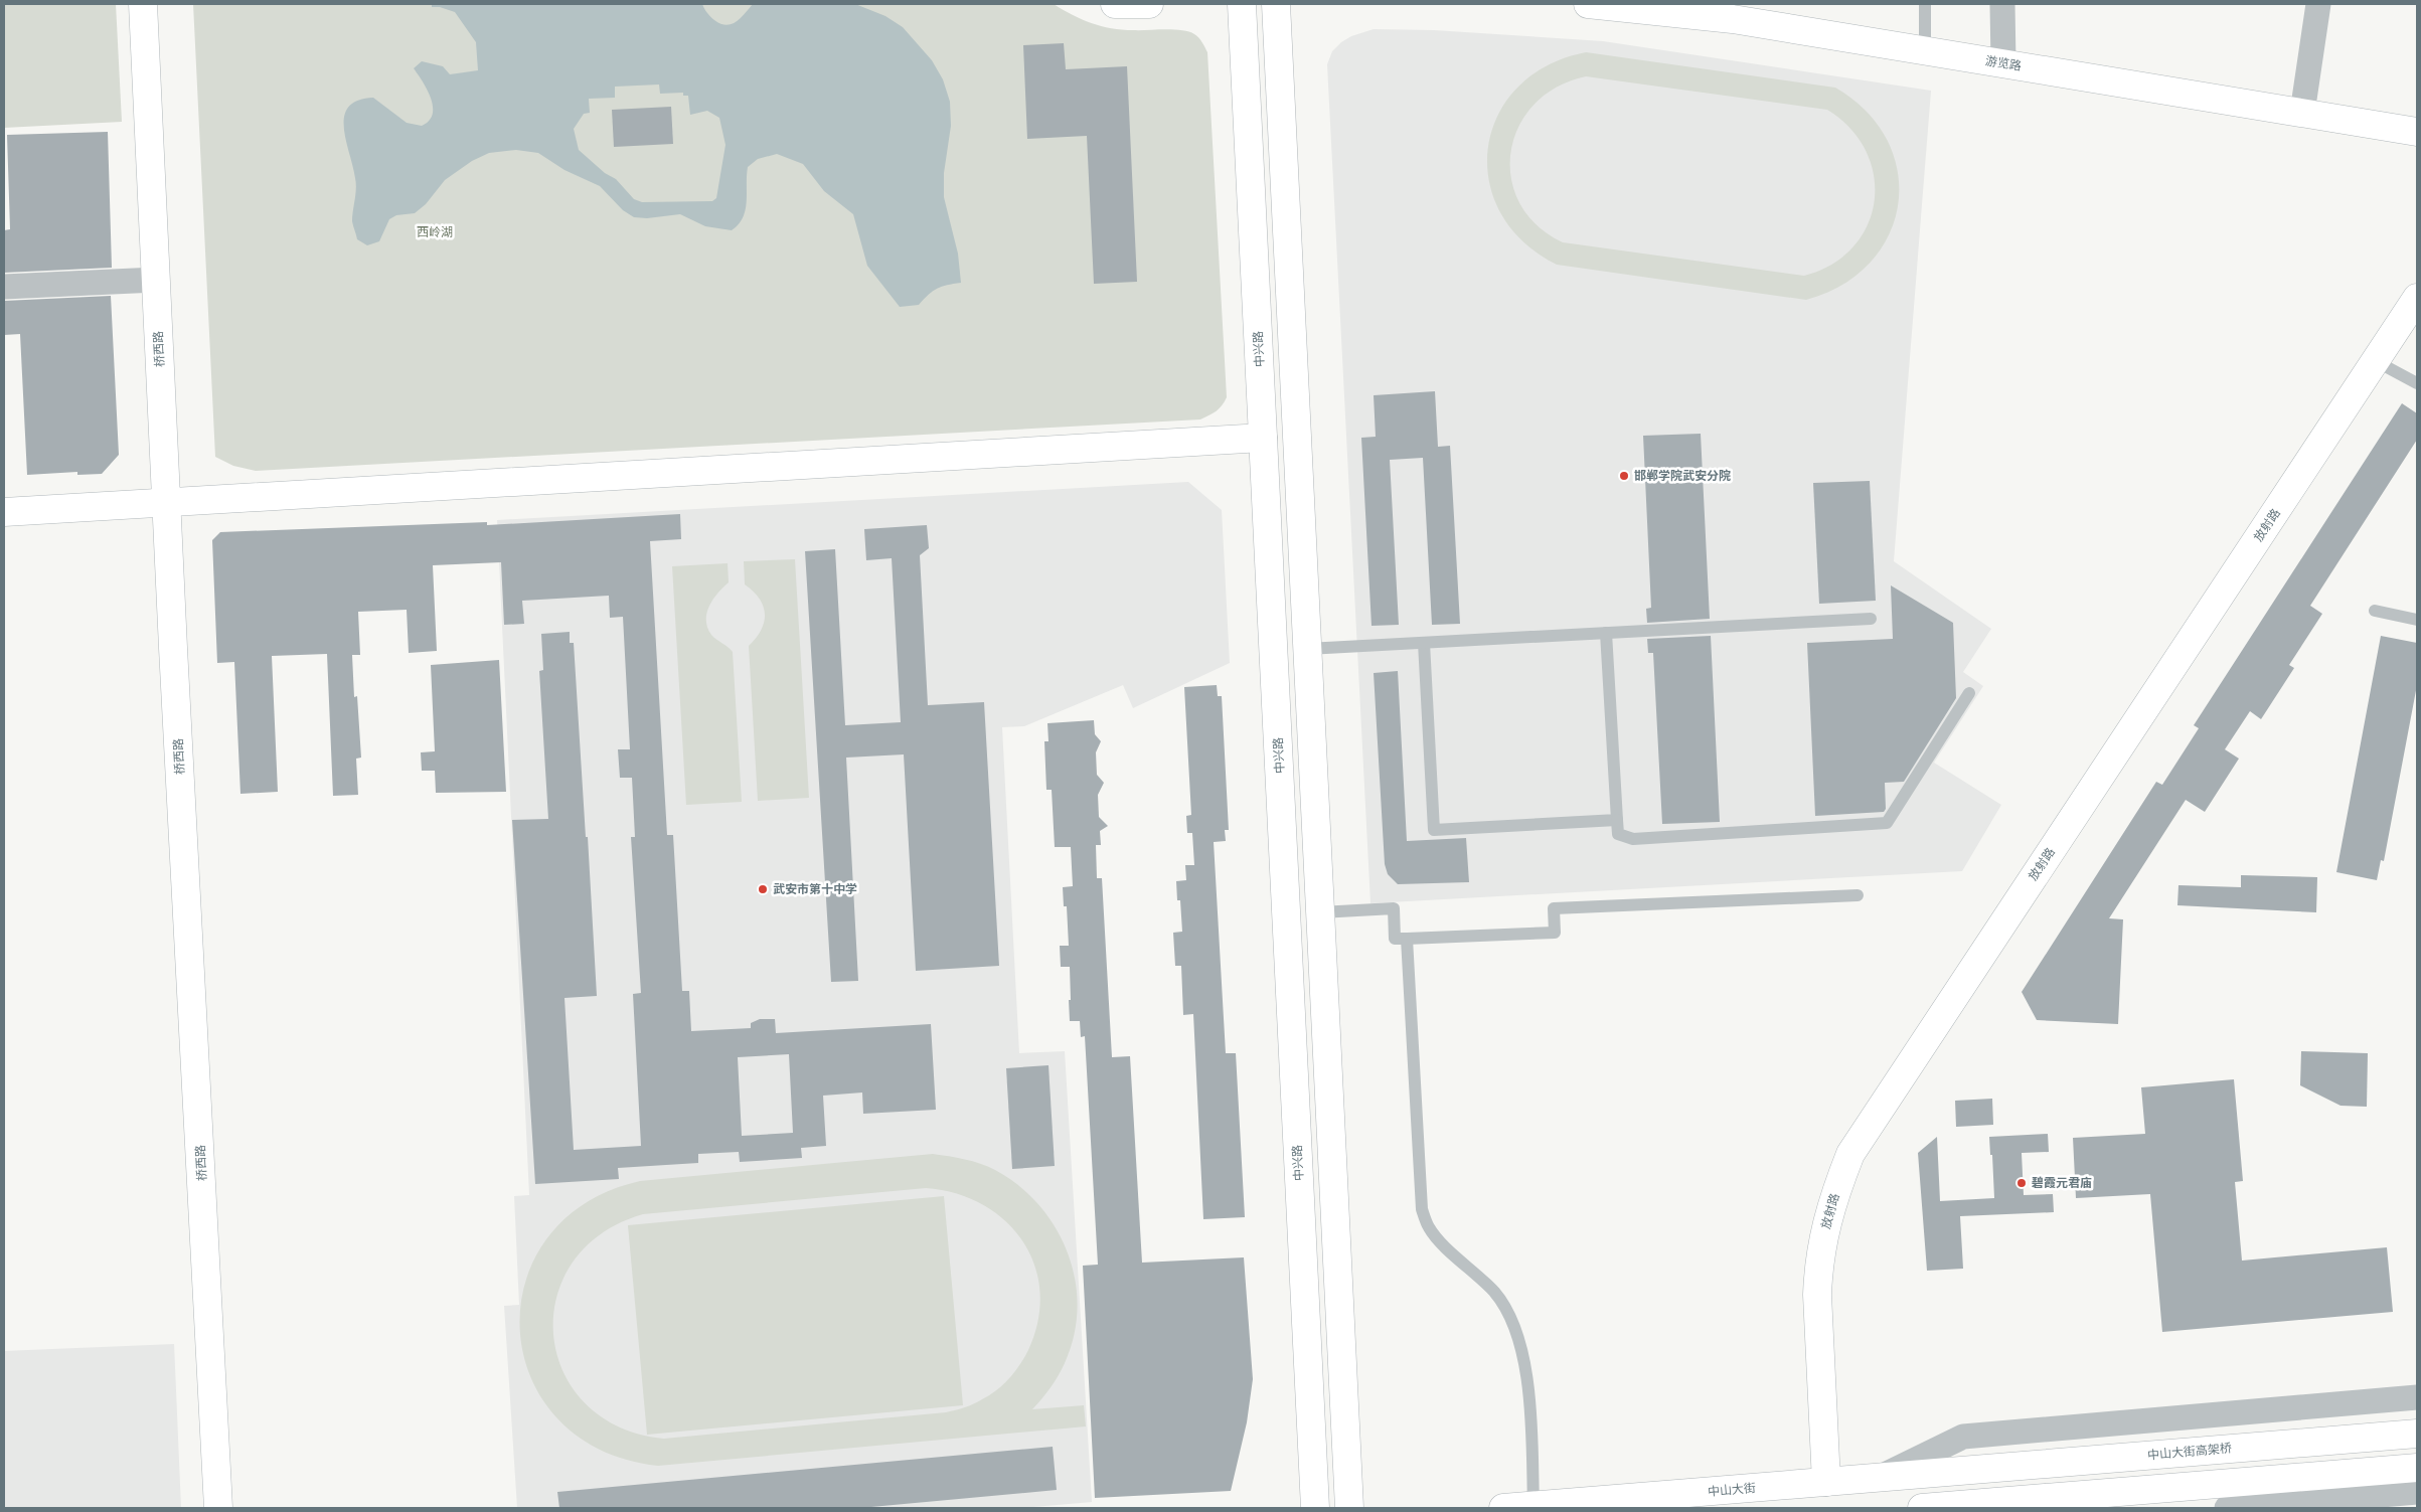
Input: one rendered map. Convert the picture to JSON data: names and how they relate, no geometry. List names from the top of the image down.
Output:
{
  "streets": {
    "street": [
      "游览路",
      "桥西路",
      "中兴路",
      "放射路",
      "中山大街高架桥",
      "中山大街"
    ]
  },
  "crossings": [
    ["放射路", "中山大街"],
    ["中山大街高架桥", "中山大街"]
  ],
  "parks": ["西岭湖"],
  "places": ["邯郸学院武安分院", "武安市第十中学", "碧霞元君庙"]
}
